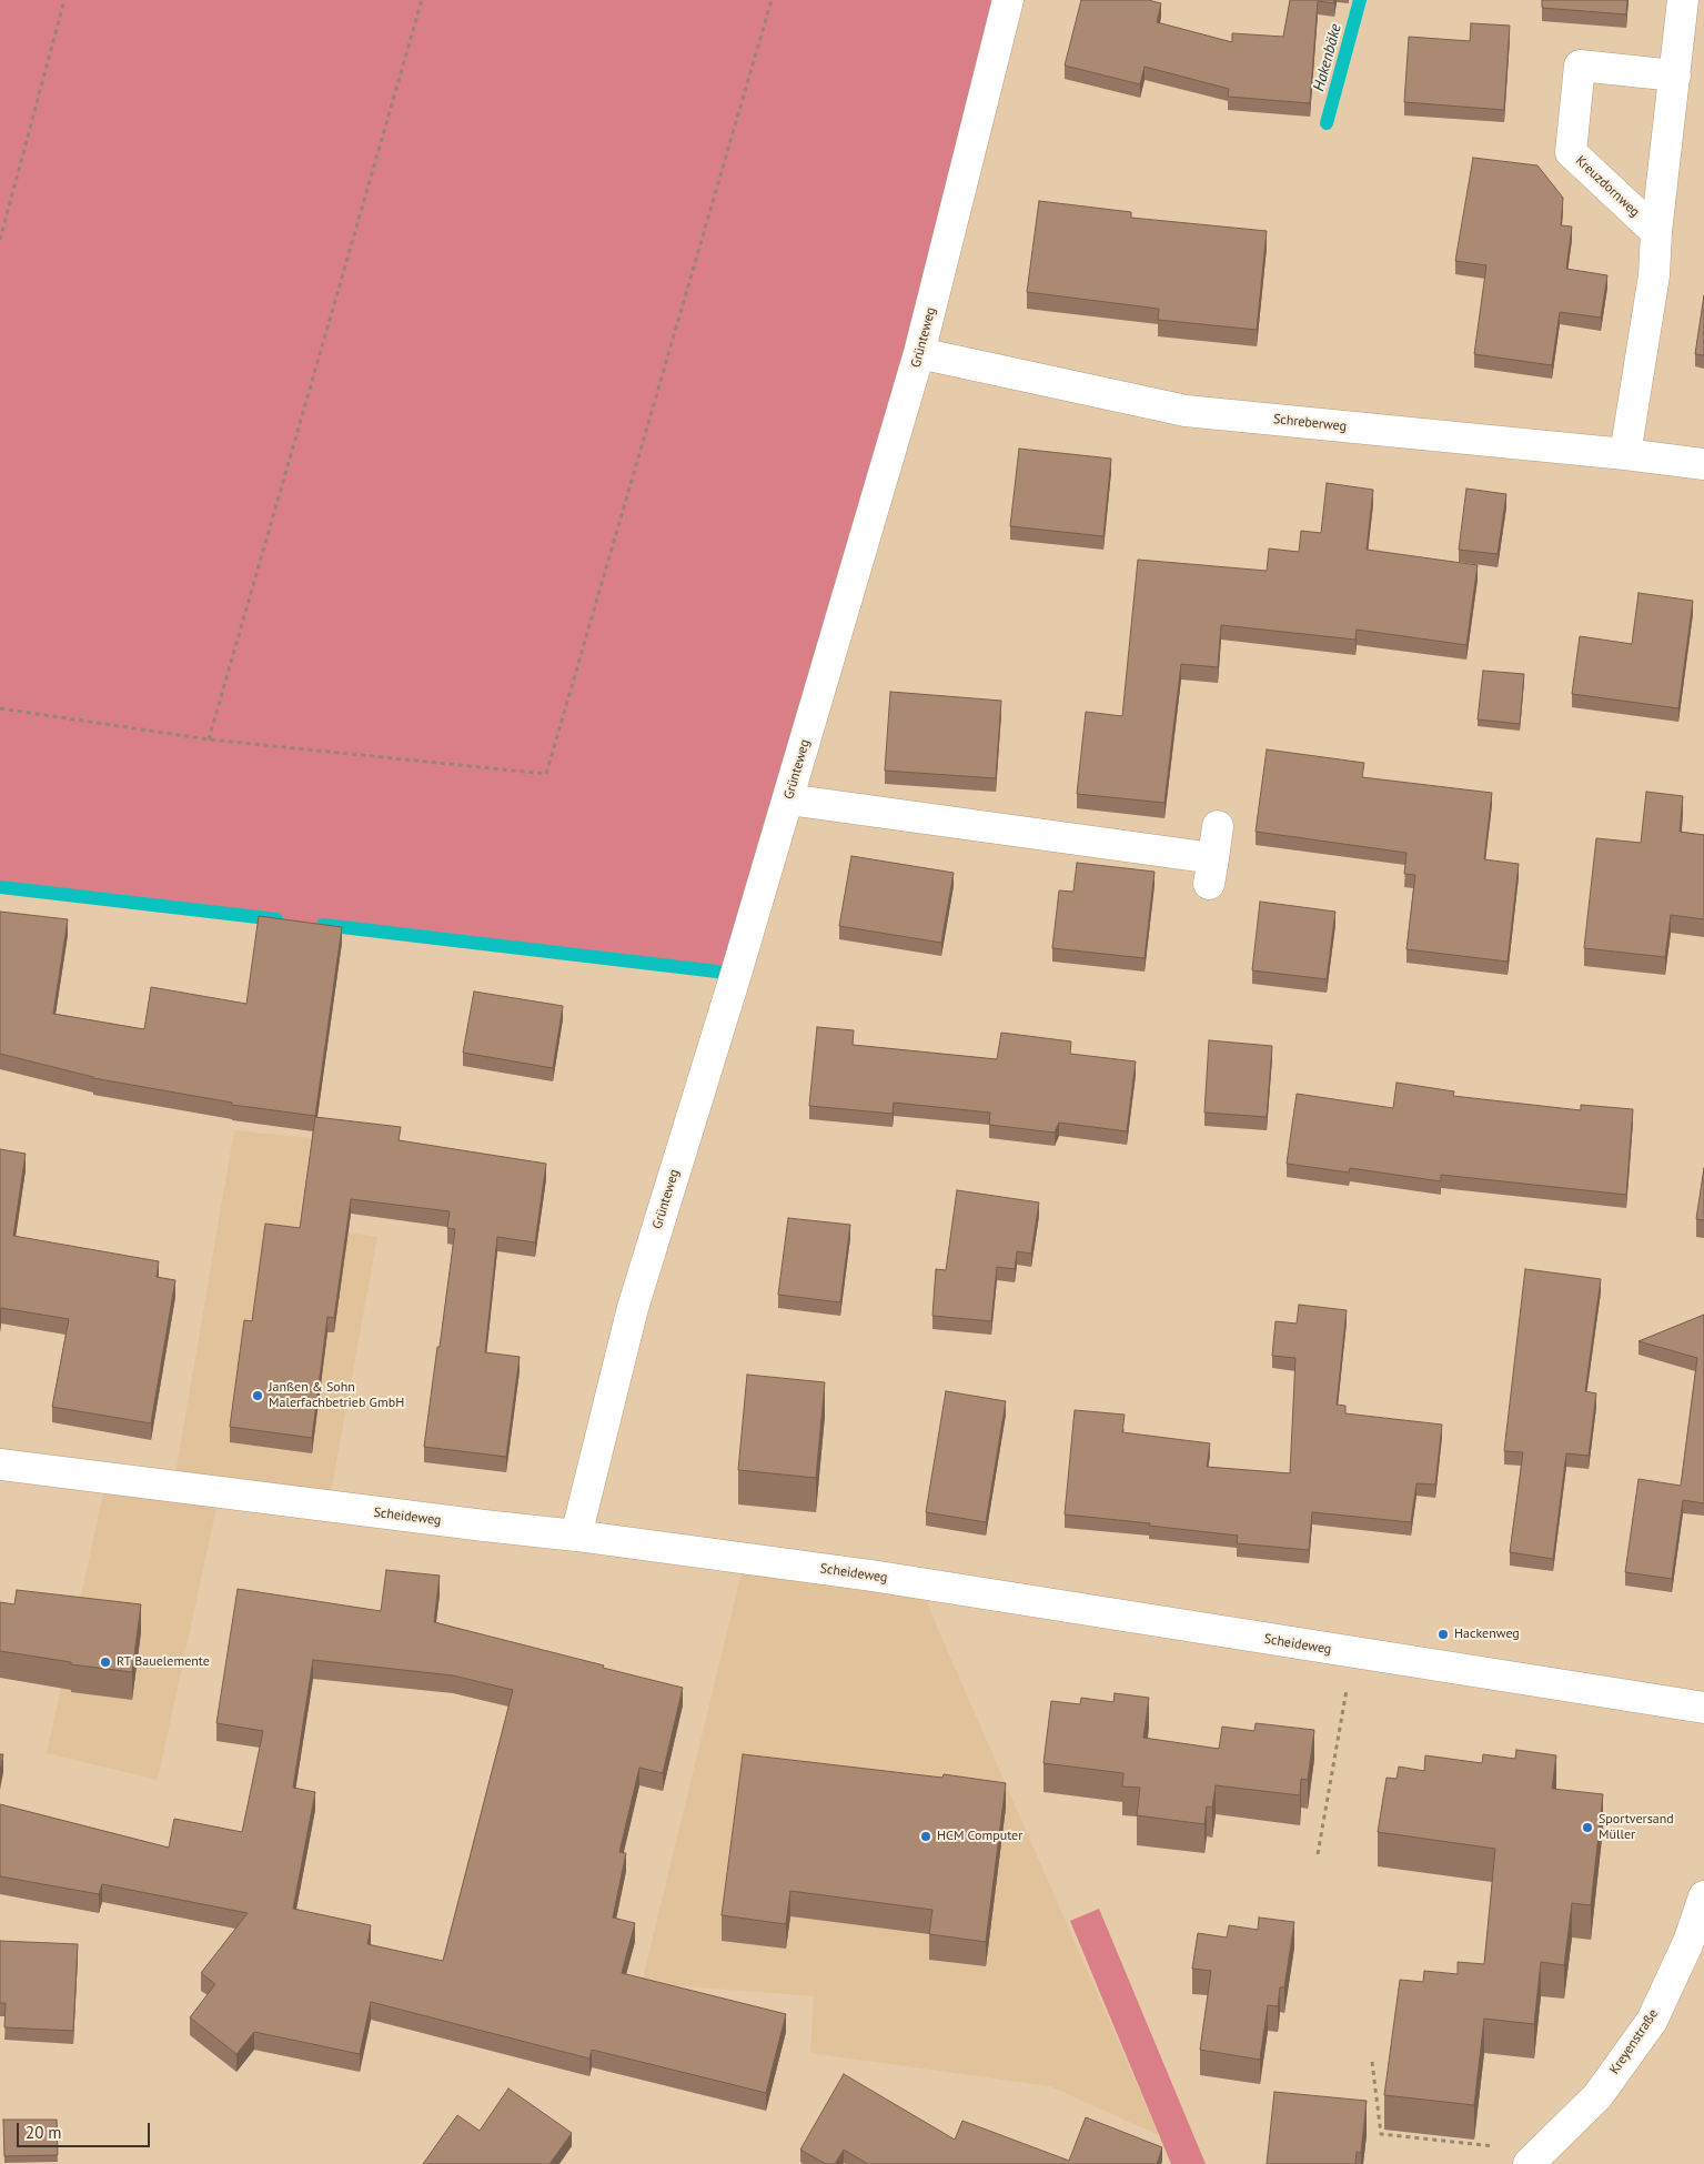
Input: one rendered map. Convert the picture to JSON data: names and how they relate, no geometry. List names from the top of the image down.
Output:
{
  "streets": {
    "street": [
      "Kreuzdornweg",
      "Grünteweg",
      "Schreberweg",
      "Scheideweg",
      "Kreyenstraße"
    ]
  },
  "crossings": [
    ["Kreuzdornweg", "Schreberweg"],
    ["Grünteweg", "Schreberweg"],
    ["Grünteweg", "Scheideweg"]
  ],
  "water": ["Hakenbäke"],
  "places": [
    "Janßen & Sohn Malerfachbetrieb GmbH",
    "Hackenweg",
    "RT Bauelemente",
    "Sportversand Müller",
    "HCM Computer"
  ],
  "scale_bar": "20 m"
}
